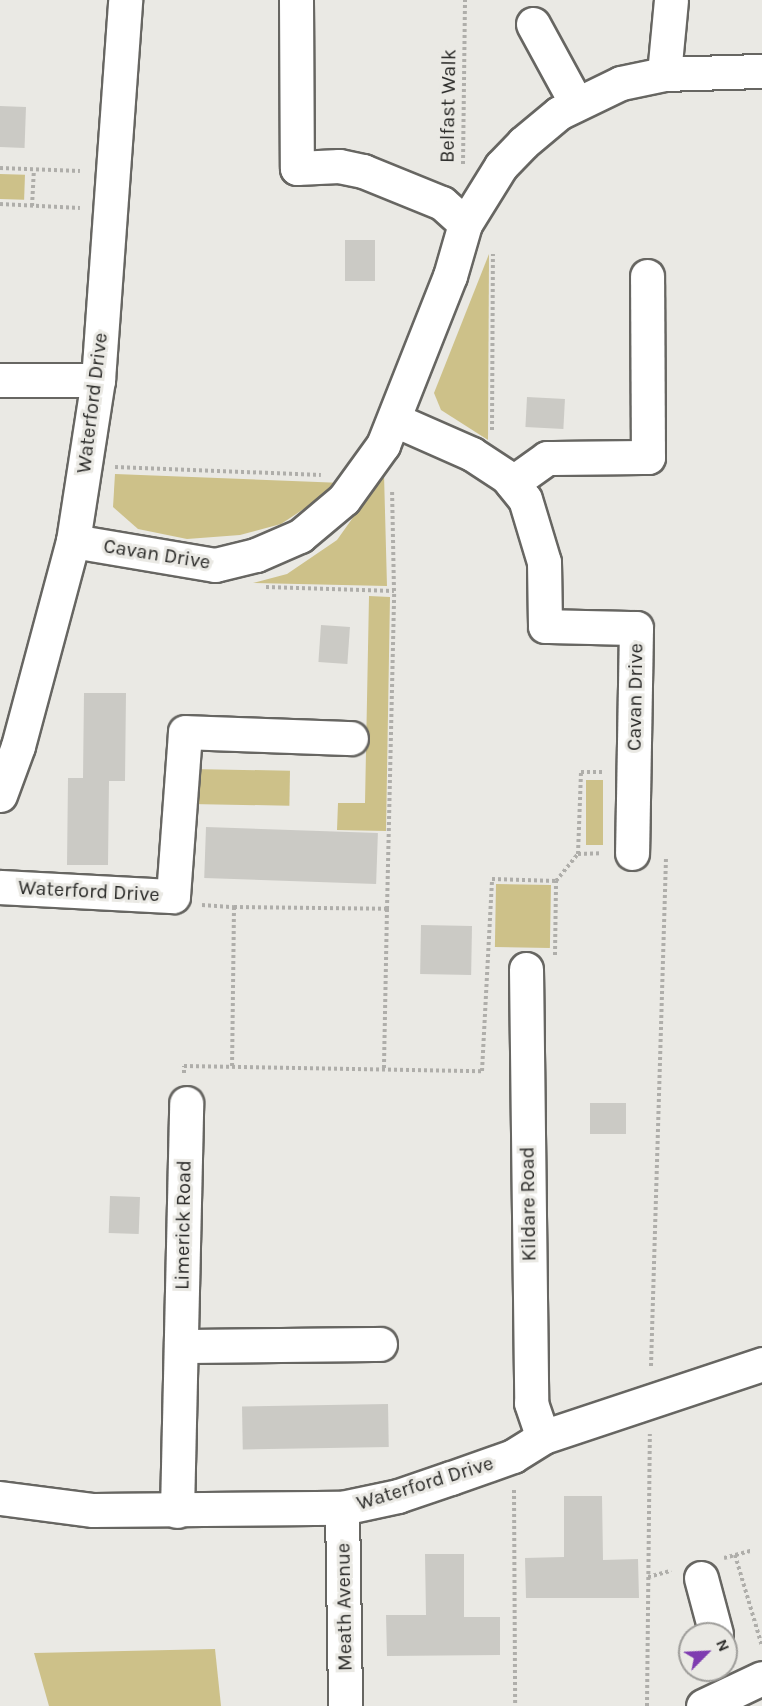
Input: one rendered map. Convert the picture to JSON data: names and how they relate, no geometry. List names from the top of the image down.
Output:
{
  "streets": {
    "street": [
      "Waterford Drive",
      "Cavan Drive",
      "Kildare Road",
      "Limerick Road",
      "Meath Avenue"
    ],
    "path": ["Belfast Walk"]
  },
  "crossings": [
    ["Belfast Walk", "Cavan Drive"],
    ["Waterford Drive", "Cavan Drive"],
    ["Waterford Drive", "Kildare Road"],
    ["Waterford Drive", "Limerick Road"],
    ["Waterford Drive", "Meath Avenue"]
  ],
  "north": "top right"
}
